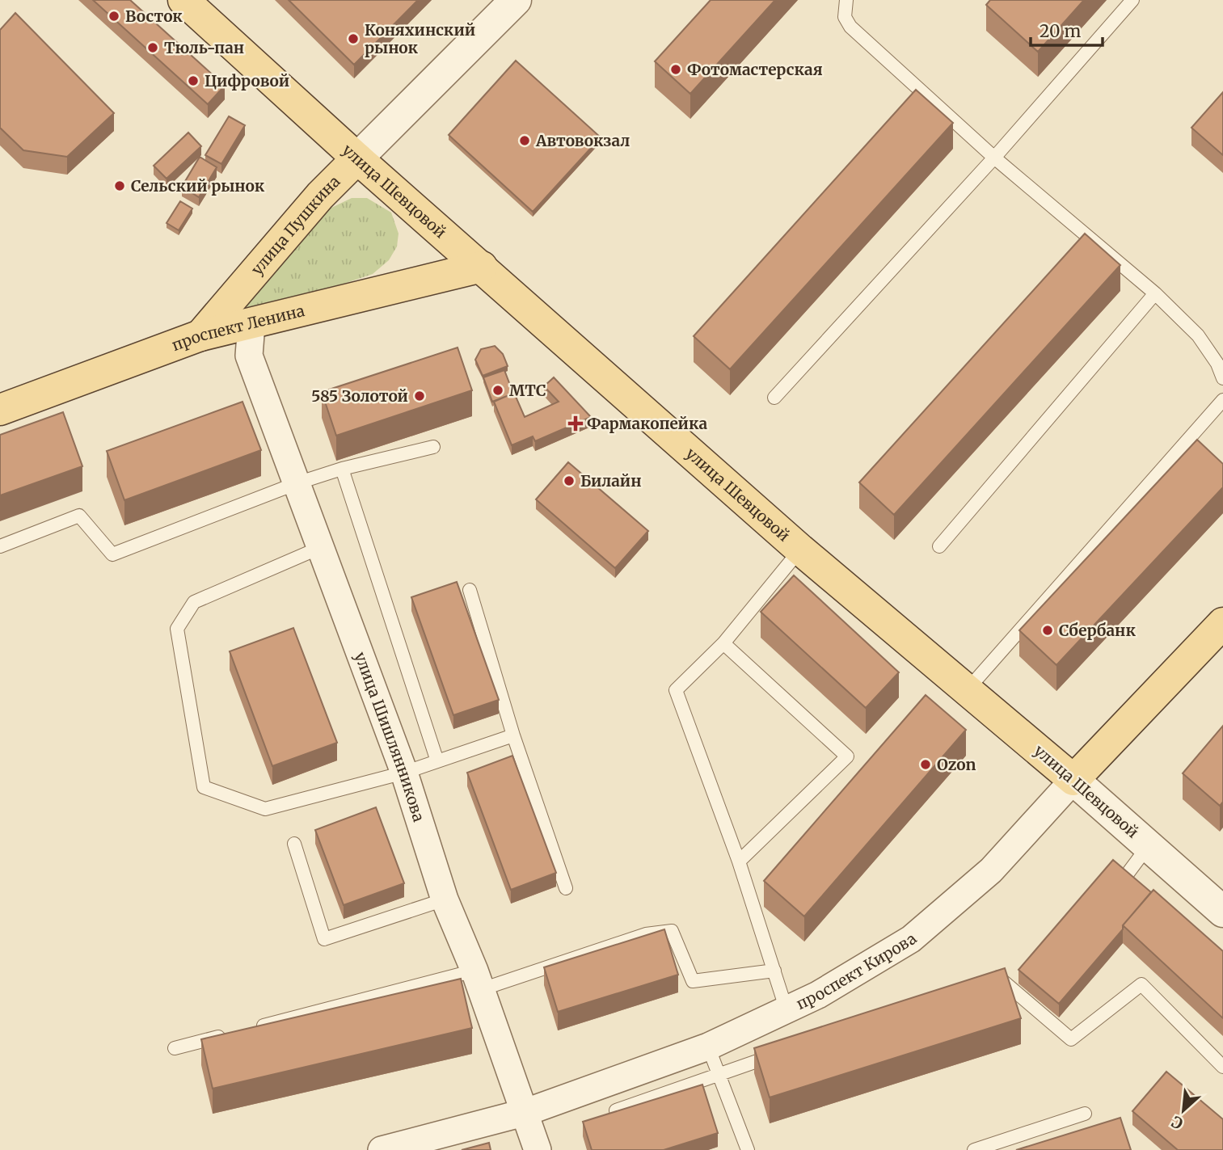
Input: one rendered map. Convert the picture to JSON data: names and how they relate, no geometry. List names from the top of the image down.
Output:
{
  "streets": {
    "main road": [
      "улица Шевцовой",
      "улица Пушкина",
      "проспект Ленина",
      "проспект Кирова"
    ],
    "street": ["улица Шишлянникова"]
  },
  "crossings": [
    ["улица Шевцовой", "улица Пушкина"],
    ["улица Шевцовой", "проспект Ленина"],
    ["улица Шевцовой", "проспект Кирова"],
    ["улица Пушкина", "проспект Ленина"],
    ["проспект Ленина", "улица Шишлянникова"],
    ["улица Шишлянникова", "проспект Кирова"]
  ],
  "places": {
    "other": [
      "Восток",
      "Коняхинский рынок",
      "Тюль-пан",
      "Фотомастерская",
      "Цифровой",
      "Автовокзал",
      "Сельский рынок",
      "МТС",
      "585 Золотой",
      "Билайн",
      "Сбербанк",
      "Ozon"
    ],
    "health": ["Фармакопейка"]
  },
  "scale_bar": "20 m",
  "north": "bottom left"
}
